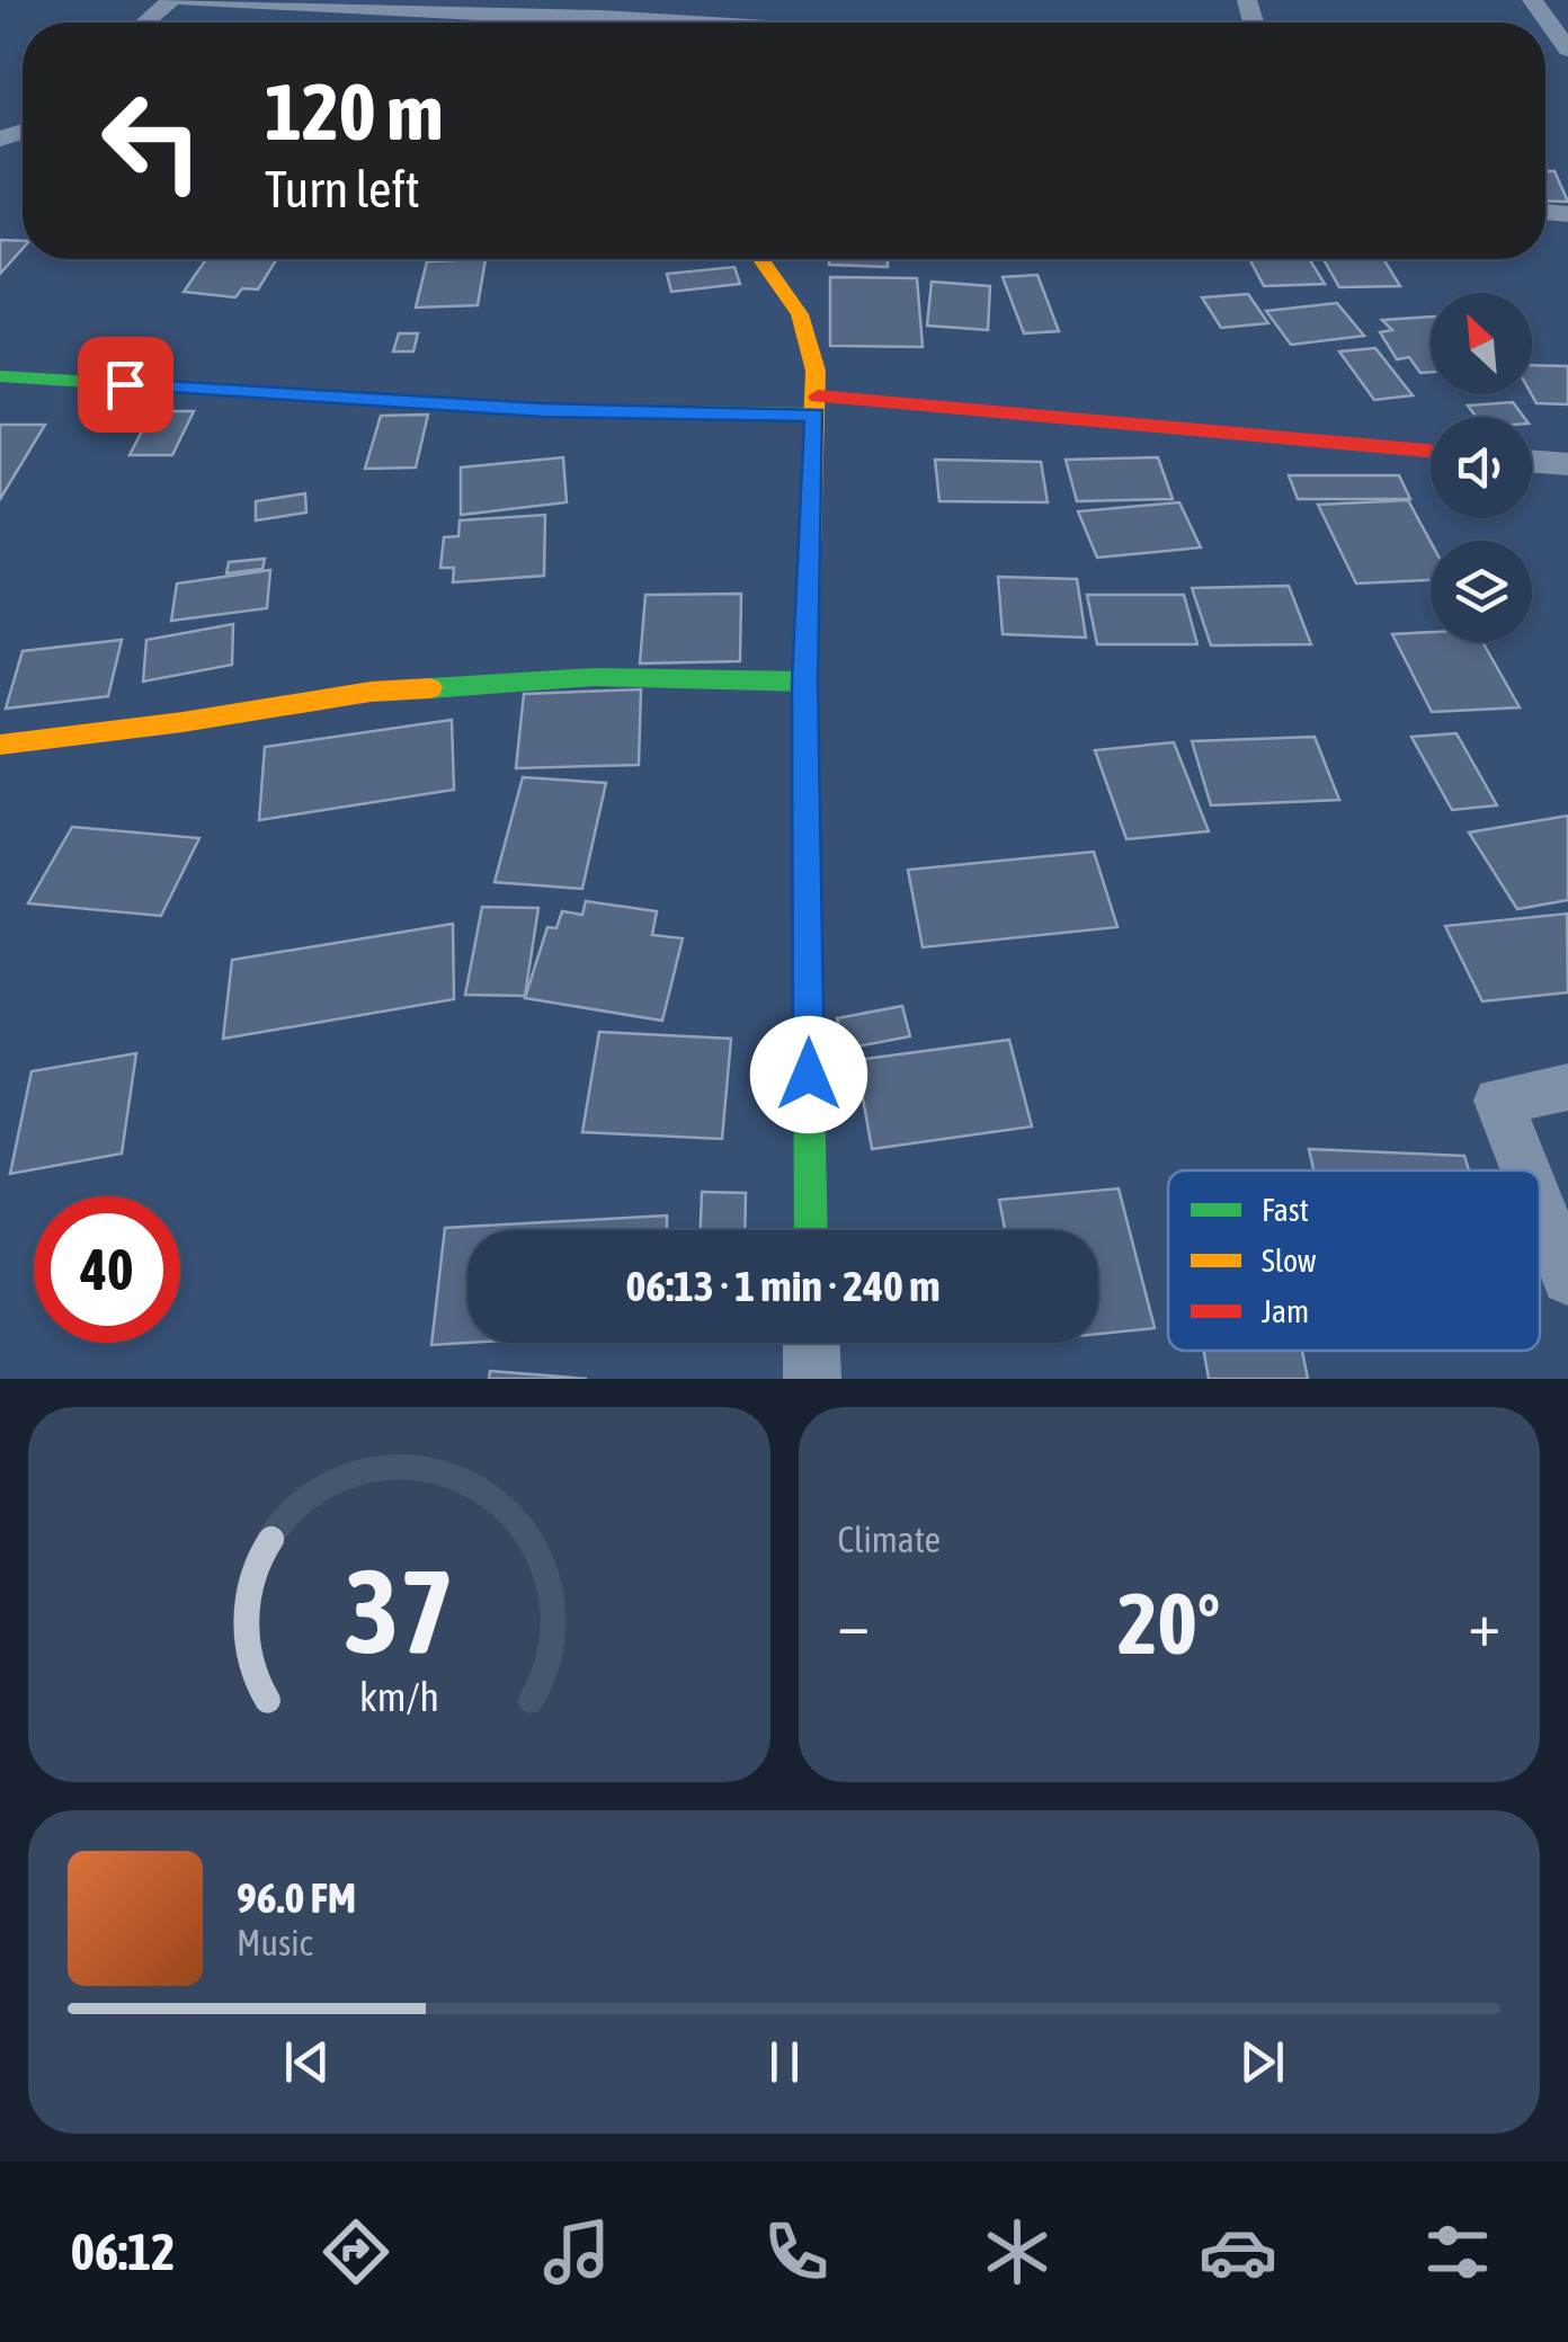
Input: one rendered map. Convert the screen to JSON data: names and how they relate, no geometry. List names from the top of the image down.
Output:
{
  "legend": ["Fast", "Slow", "Jam"],
  "north": "top left",
  "page": {
    "turn": ["120 m", "Turn left"],
    "limit": "40",
    "trip": "06:13 · 1 min · 240 m",
    "tile": "Climate",
    "heat": ["−", "20°", "+"],
    "song": ["96.0 FM", "Music"],
    "tabs": "06:12",
    "gauge": ["37", "km/h"]
  }
}
